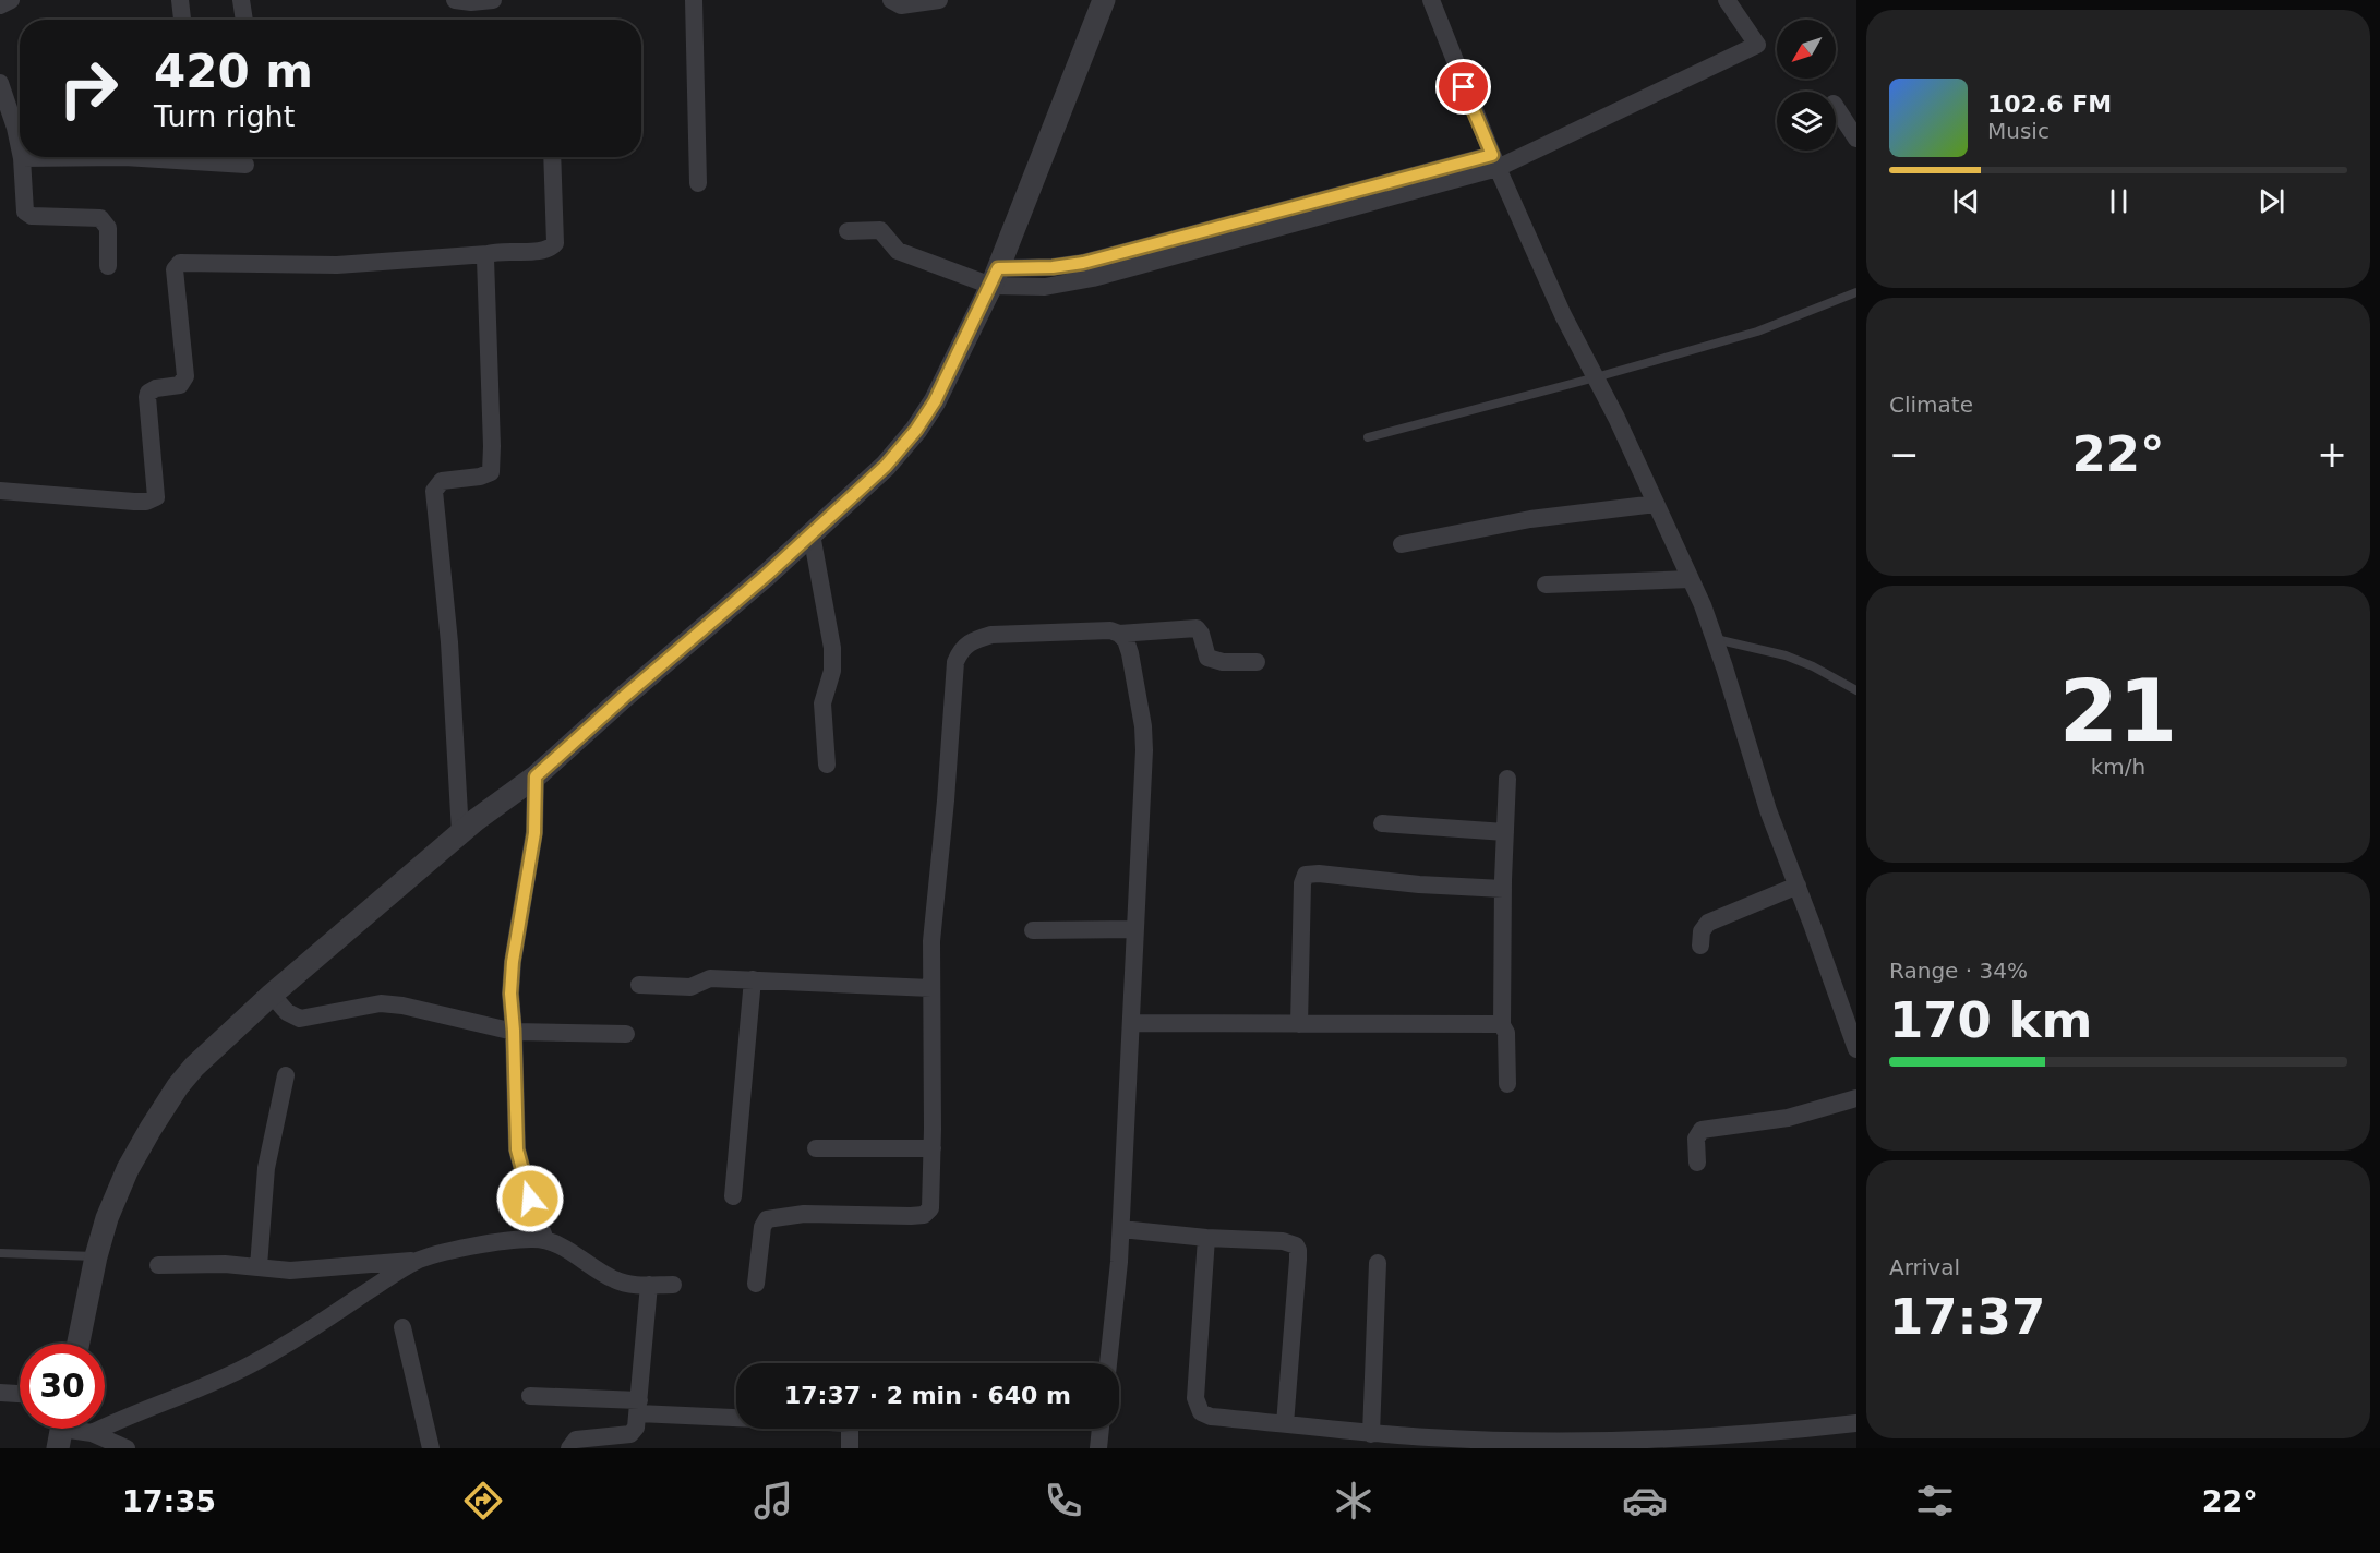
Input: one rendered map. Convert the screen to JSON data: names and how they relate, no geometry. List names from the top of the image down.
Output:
{
  "north": "bottom left",
  "page": {
    "turn": ["420 m", "Turn right"],
    "song": ["102.6 FM", "Music"],
    "tile": [
      "Climate",
      ["21", "km/h"],
      ["Range · 34%", "170 km"],
      ["Arrival", "17:37"]
    ],
    "heat": ["−", "22°", "+"],
    "limit": "30",
    "trip": "17:37 · 2 min · 640 m",
    "tabs": ["17:35", "22°"]
  }
}
